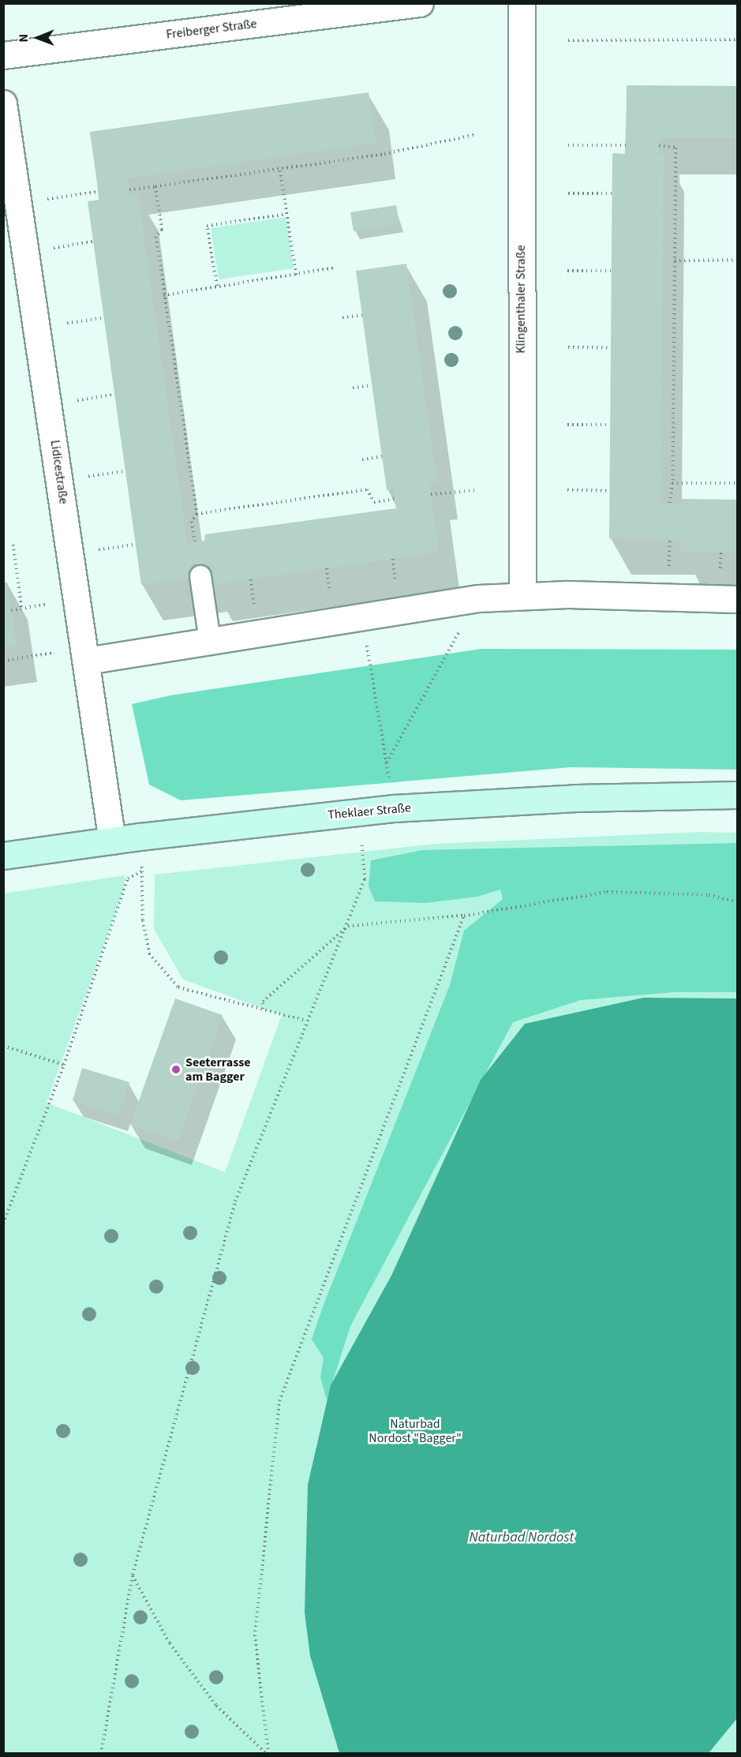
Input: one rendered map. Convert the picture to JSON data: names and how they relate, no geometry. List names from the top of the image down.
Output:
{
  "streets": {
    "main road": ["Theklaer Straße"],
    "street": ["Freiberger Straße", "Klingenthaler Straße", "Lidicestraße"]
  },
  "crossings": [
    ["Lidicestraße", "Theklaer Straße"]
  ],
  "water": ["Naturbad Nordost"],
  "parks": ["Naturbad Nordost \"Bagger\""],
  "places": ["Seeterrasse am Bagger"],
  "north": "left"
}
